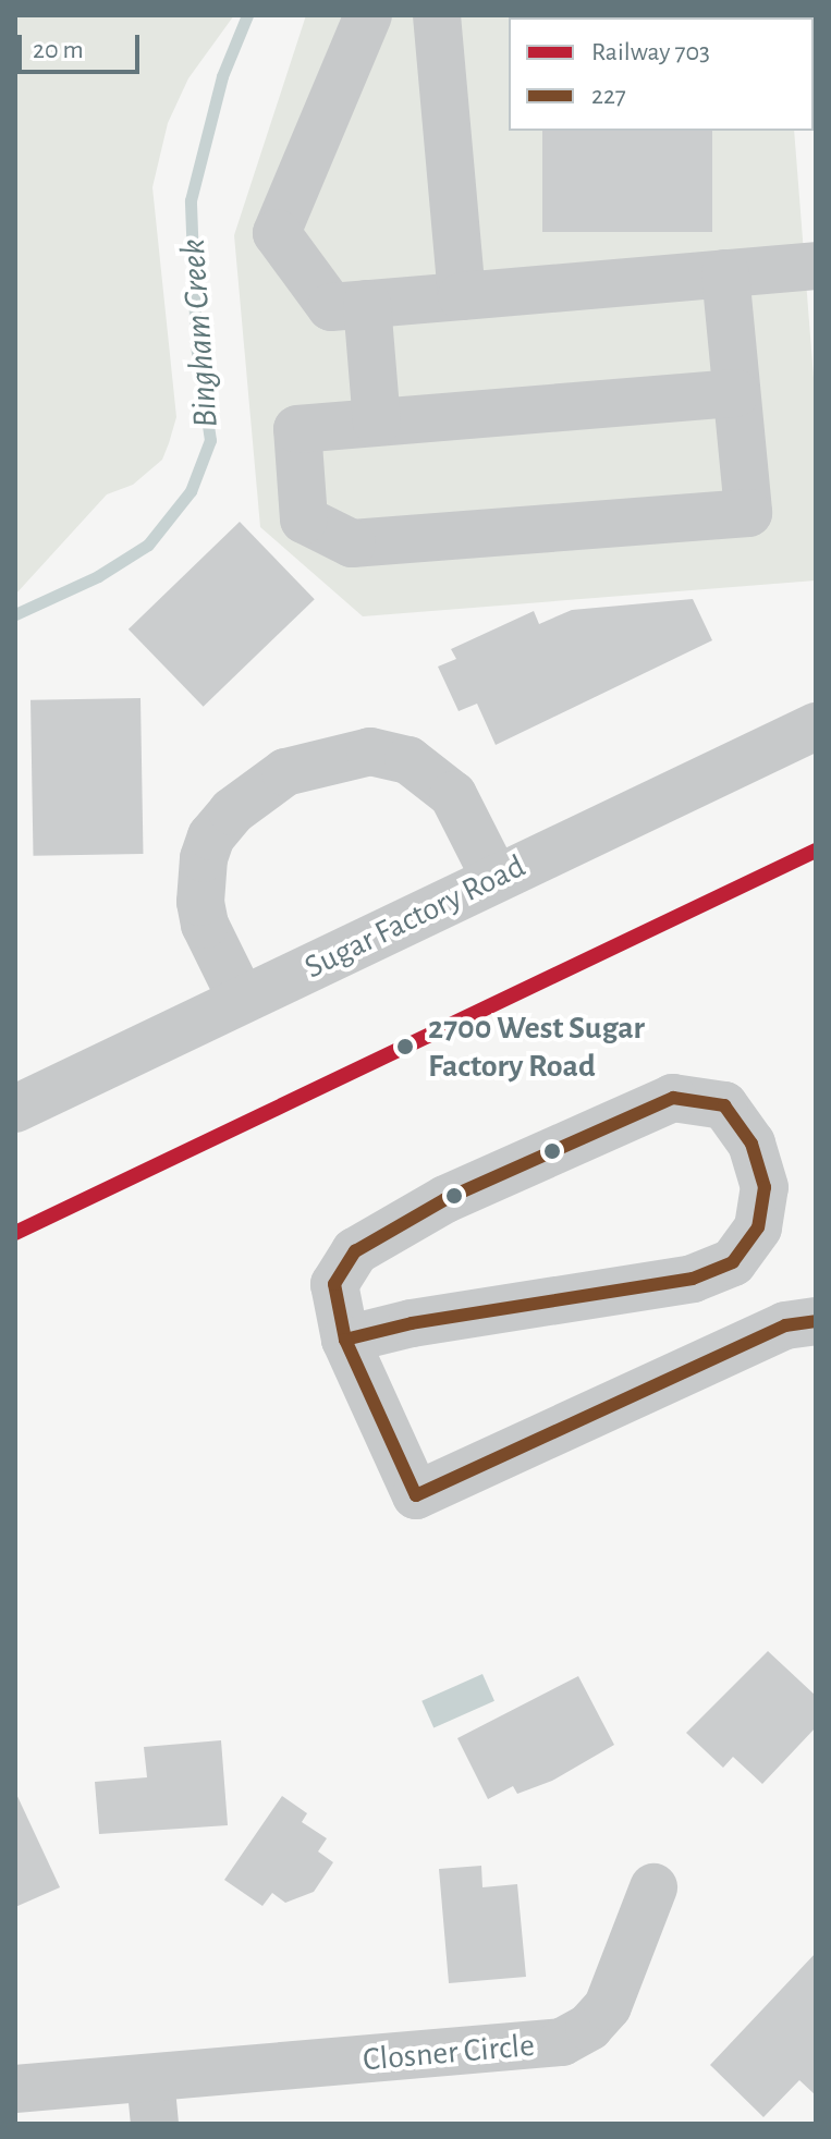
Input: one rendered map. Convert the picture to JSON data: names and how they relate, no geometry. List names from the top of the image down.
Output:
{
  "streets": {
    "street": ["Sugar Factory Road", "Closner Circle"]
  },
  "water": ["Bingham Creek"],
  "places": ["2700 West Sugar Factory Road"],
  "lines": ["rail line 703", "transit line 227"],
  "legend": ["Railway 703", "227"],
  "scale_bar": "20 m"
}
